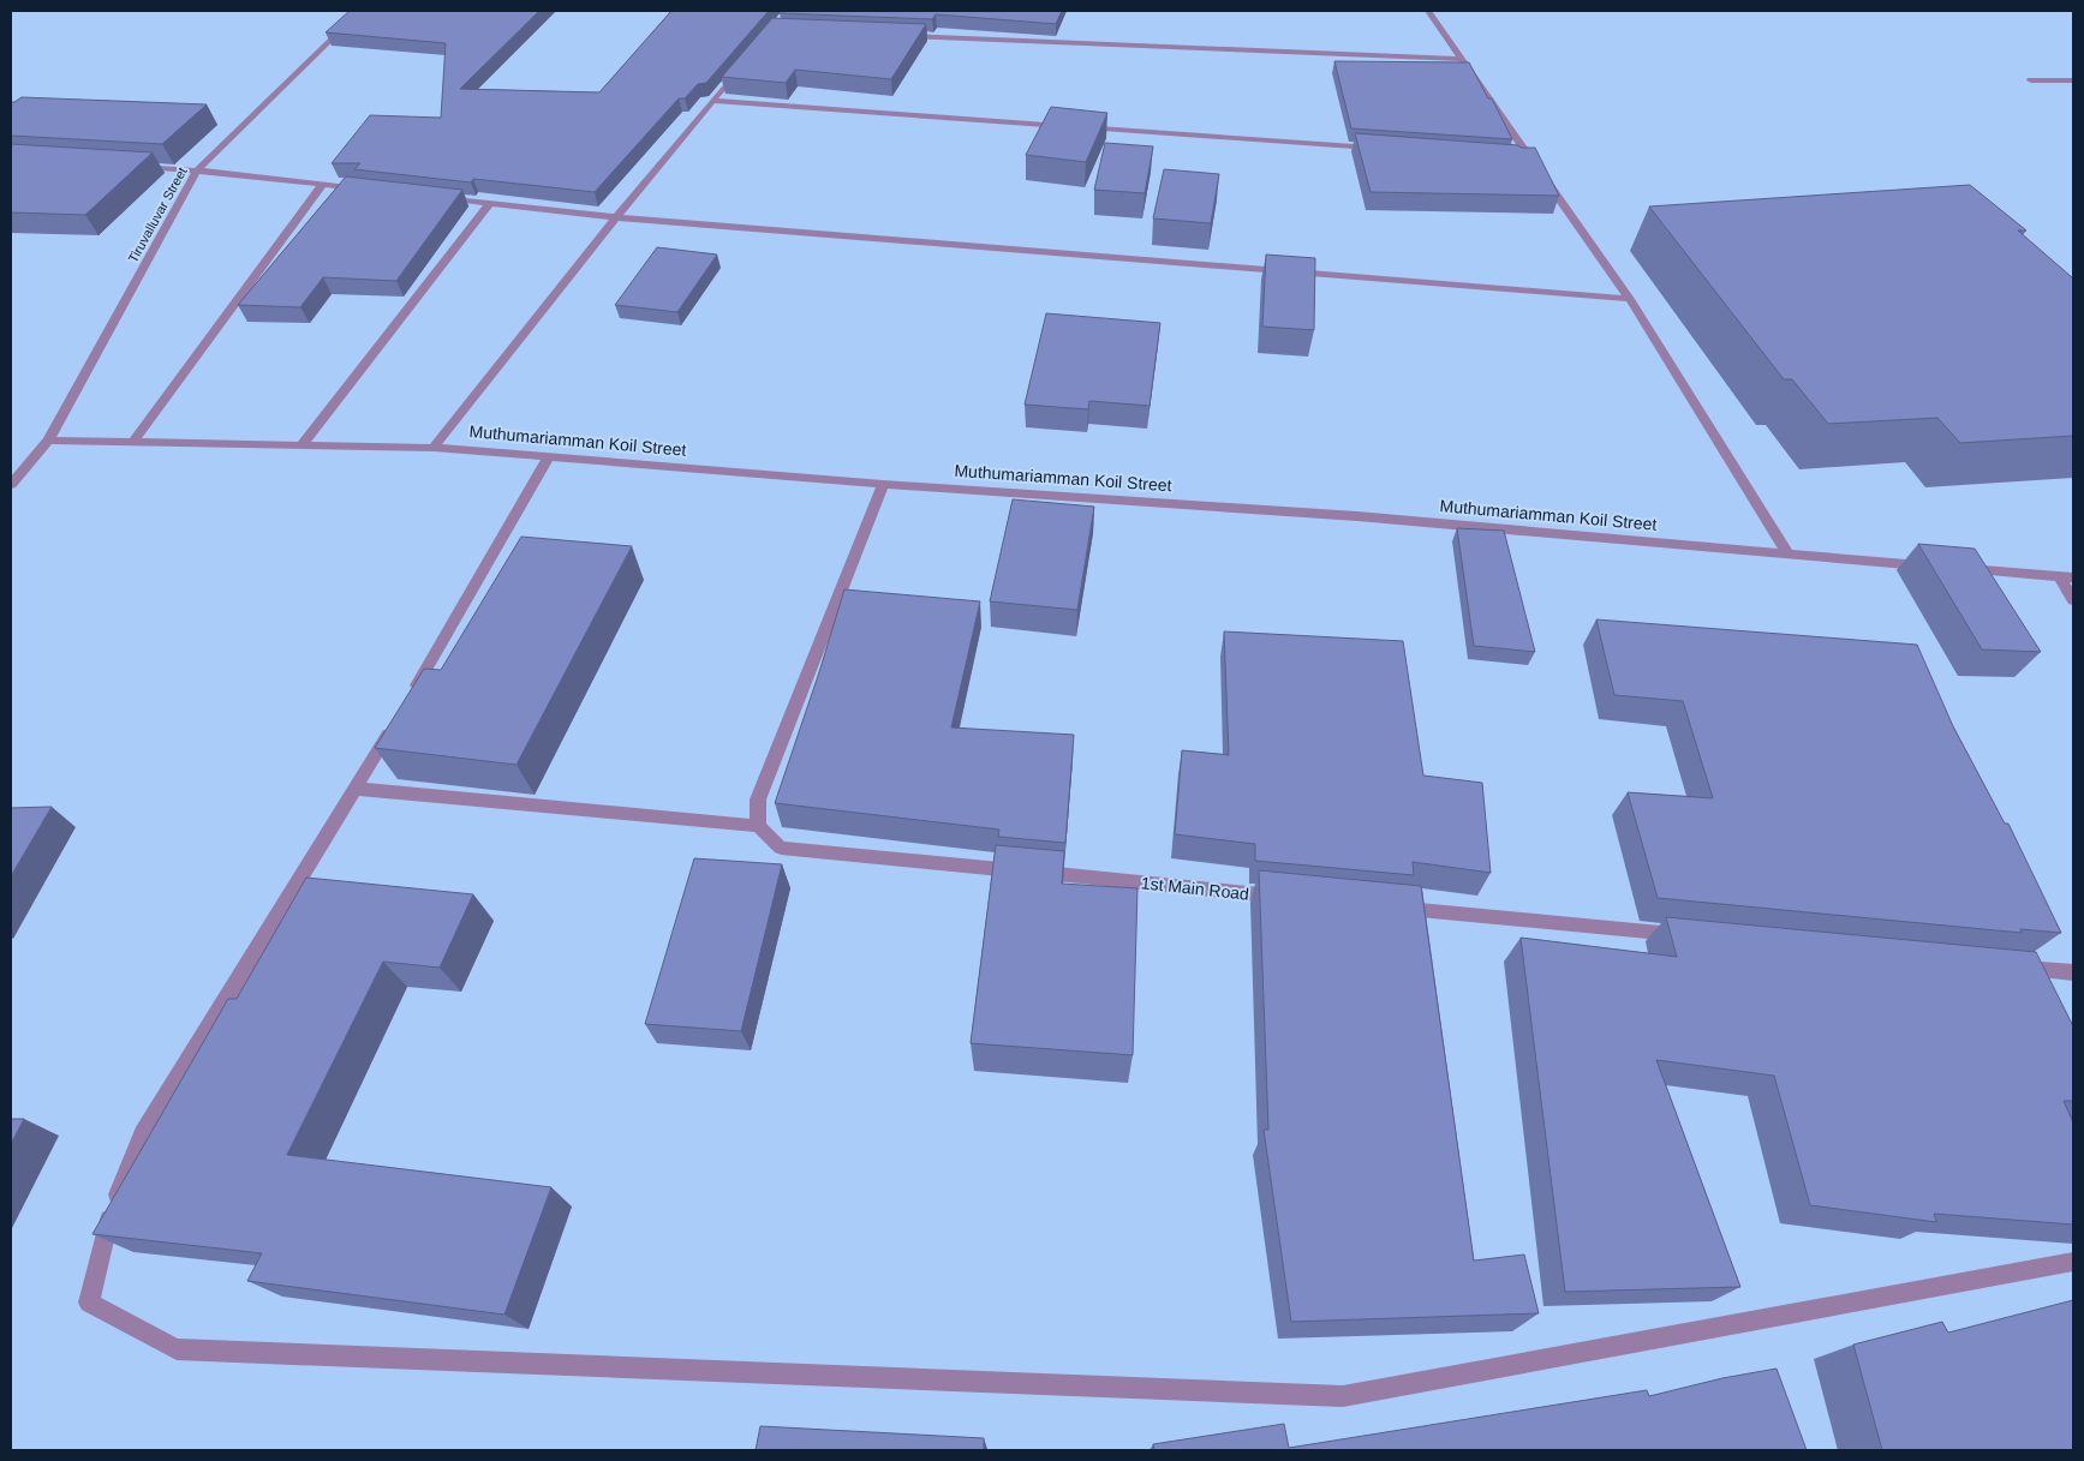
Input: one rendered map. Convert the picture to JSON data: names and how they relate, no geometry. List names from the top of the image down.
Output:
{
  "streets": {
    "street": ["Tiruvalluvar Street", "Muthumariamman Koil Street", "1st Main Road"]
  },
  "crossings": [
    ["Tiruvalluvar Street", "Muthumariamman Koil Street"]
  ]
}
